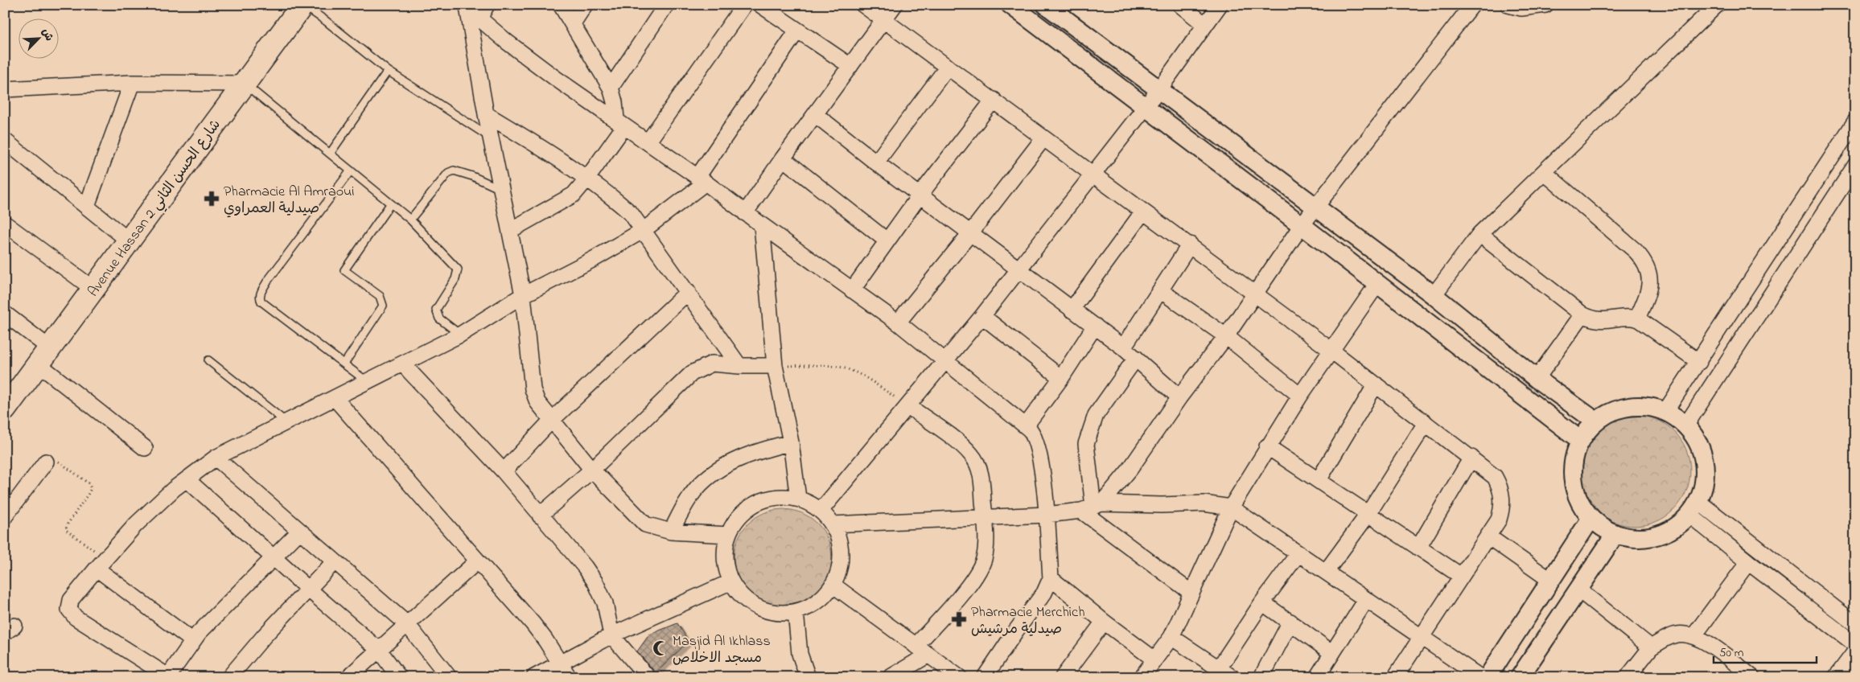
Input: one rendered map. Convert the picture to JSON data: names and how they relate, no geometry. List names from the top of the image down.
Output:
{
  "streets": {
    "main road": ["Avenue Hassan 2 شارع الحسن الثاني"]
  },
  "places": {
    "pharmacy": ["Pharmacie Al Amraoui صيدلية العمراوي", "Pharmacie Merchich صيدلية مرشيش"],
    "mosque": ["Masjid Al Ikhlass مسجد الاخلاص"]
  },
  "scale_bar": "50 m",
  "north": "top right"
}
